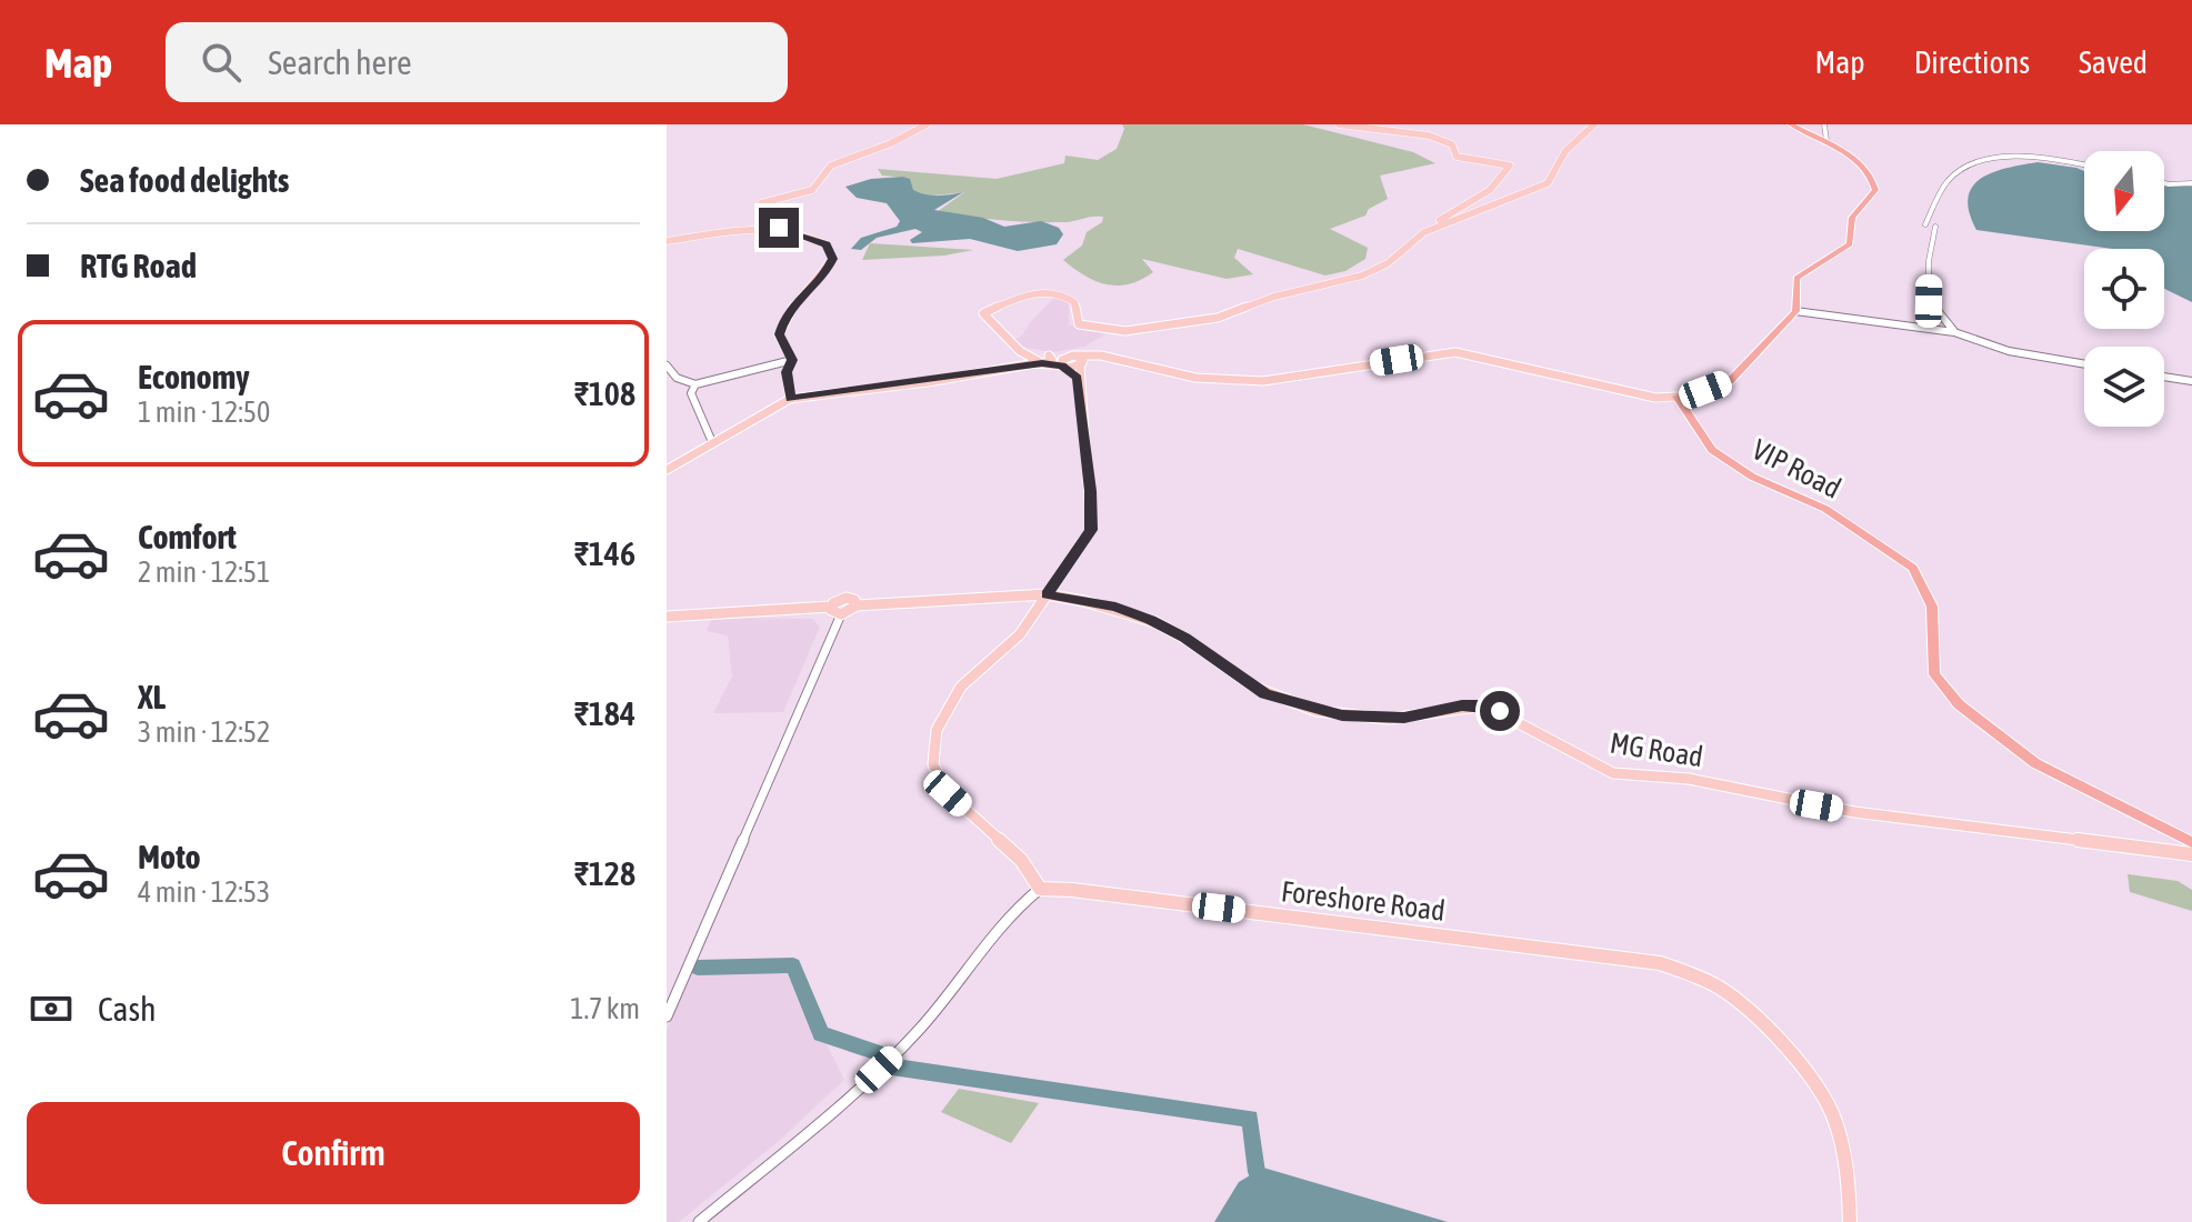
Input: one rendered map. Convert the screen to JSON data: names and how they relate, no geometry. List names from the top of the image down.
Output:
{
  "streets": {
    "highway": ["VIP Road"],
    "main road": ["MG Road", "Foreshore Road"]
  },
  "north": "bottom",
  "page": {
    "header": "Map",
    "search": "Search here",
    "nav": ["Map", "Directions", "Saved"],
    "banner": ["Sea food delights", "RTG Road"],
    "list": [
      {
        "name": "Economy",
        "note": "1 min · 12:50",
        "value": "₹108"
      },
      {
        "name": "Comfort",
        "note": "2 min · 12:51",
        "value": "₹146"
      },
      {
        "name": "XL",
        "note": "3 min · 12:52",
        "value": "₹184"
      },
      {
        "name": "Moto",
        "note": "4 min · 12:53",
        "value": "₹128"
      }
    ],
    "pay": ["Cash", "1.7 km"],
    "buttons": "Confirm"
  }
}
